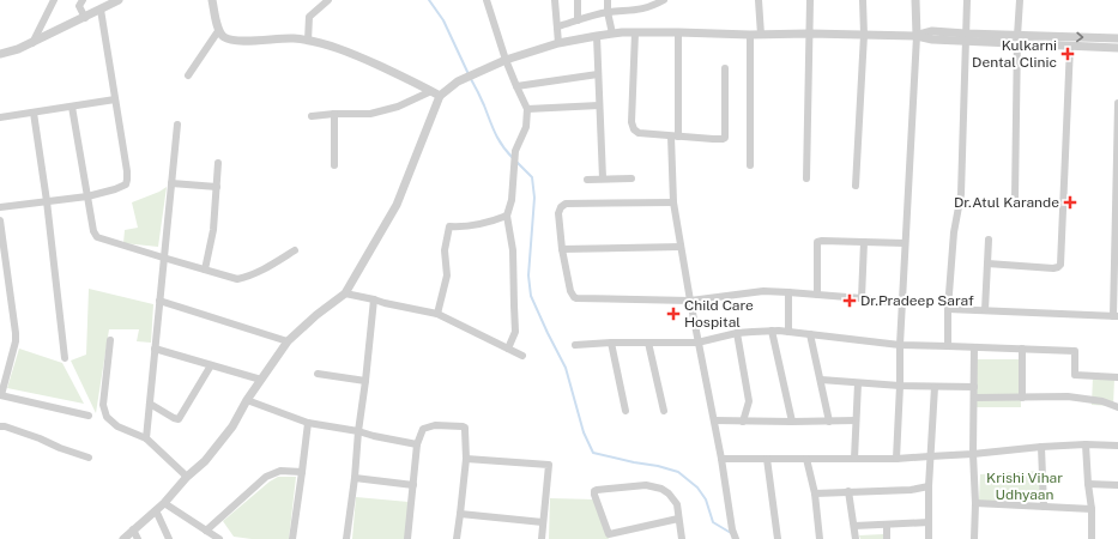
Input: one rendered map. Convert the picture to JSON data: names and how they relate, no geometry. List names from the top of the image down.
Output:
{
  "parks": ["Krishi Vihar Udhyaan"],
  "places": {
    "health": [
      "Kulkarni Dental Clinic",
      "Dr.Atul Karande",
      "Dr.Pradeep Saraf",
      "Child Care Hospital"
    ]
  }
}
